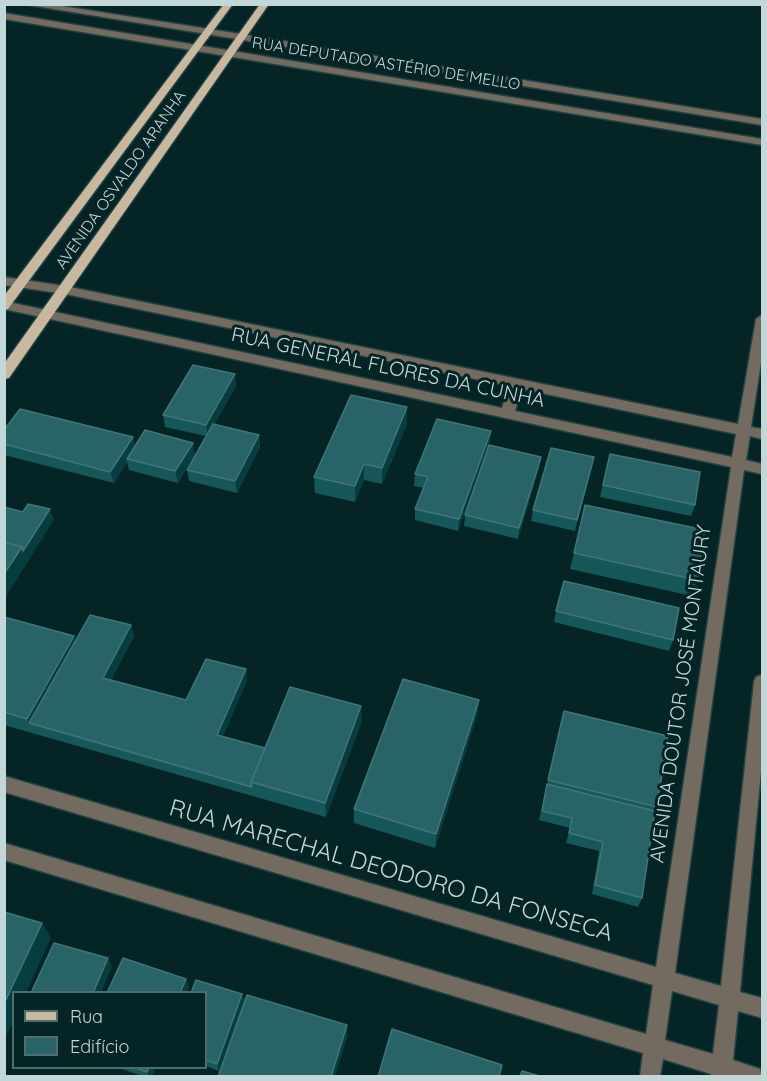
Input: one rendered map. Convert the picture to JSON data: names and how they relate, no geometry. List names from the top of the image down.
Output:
{
  "streets": {
    "main road": ["AVENIDA OSVALDO ARANHA"],
    "street": [
      "RUA DEPUTADO ASTÉRIO DE MELLO",
      "RUA GENERAL FLORES DA CUNHA",
      "AVENIDA DOUTOR JOSÉ MONTAURY",
      "RUA MARECHAL DEODORO DA FONSECA"
    ]
  },
  "crossings": [
    ["RUA DEPUTADO ASTÉRIO DE MELLO", "AVENIDA OSVALDO ARANHA"],
    ["AVENIDA OSVALDO ARANHA", "RUA GENERAL FLORES DA CUNHA"],
    ["RUA GENERAL FLORES DA CUNHA", "AVENIDA DOUTOR JOSÉ MONTAURY"],
    ["AVENIDA DOUTOR JOSÉ MONTAURY", "RUA MARECHAL DEODORO DA FONSECA"]
  ],
  "legend": ["Rua", "Edifício"]
}
